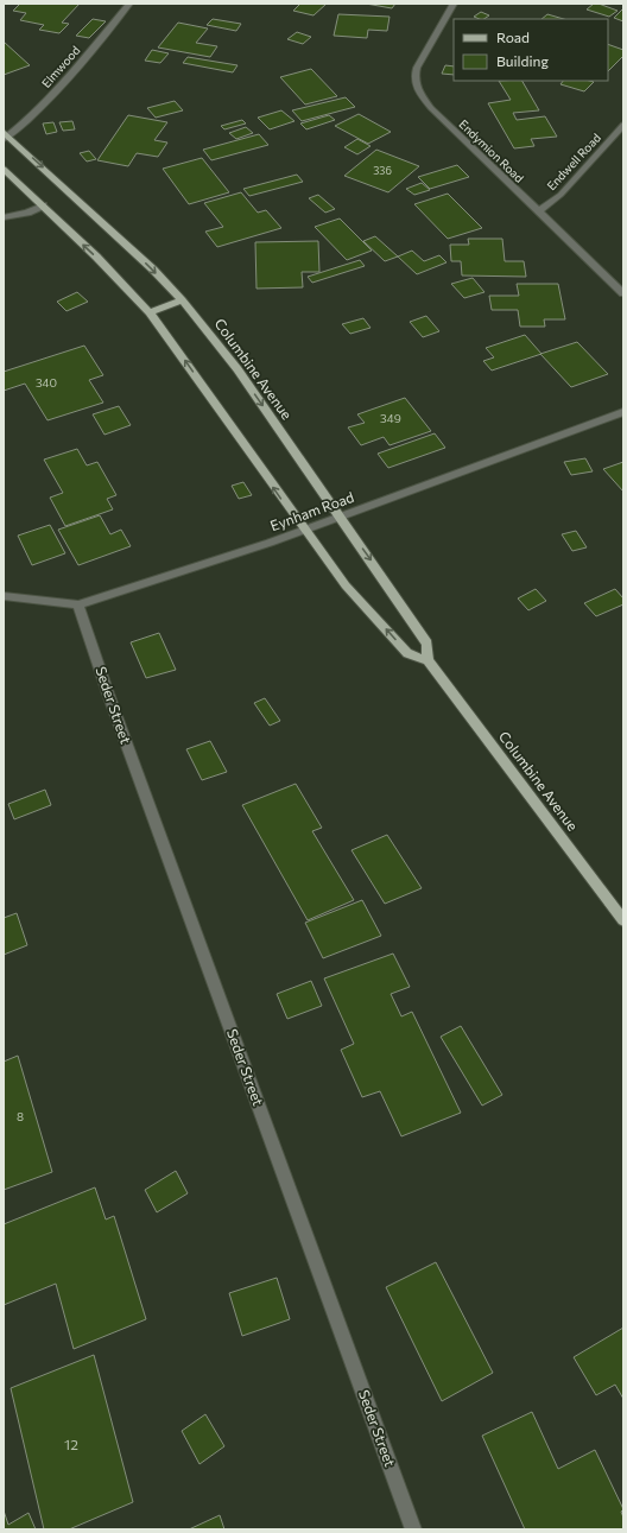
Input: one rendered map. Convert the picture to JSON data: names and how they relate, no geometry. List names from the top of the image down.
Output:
{
  "streets": {
    "main road": ["Columbine Avenue"],
    "street": [
      "Elmwood",
      "Endymion Road",
      "Endwell Road",
      "Eynham Road",
      "Seder Street"
    ]
  },
  "crossings": [
    ["Elmwood", "Columbine Avenue"],
    ["Endymion Road", "Endwell Road"],
    ["Columbine Avenue", "Eynham Road"],
    ["Eynham Road", "Seder Street"]
  ],
  "house_numbers": [
    "336",
    "340",
    "349",
    "8",
    "12"
  ],
  "legend": ["Road", "Building"]
}
